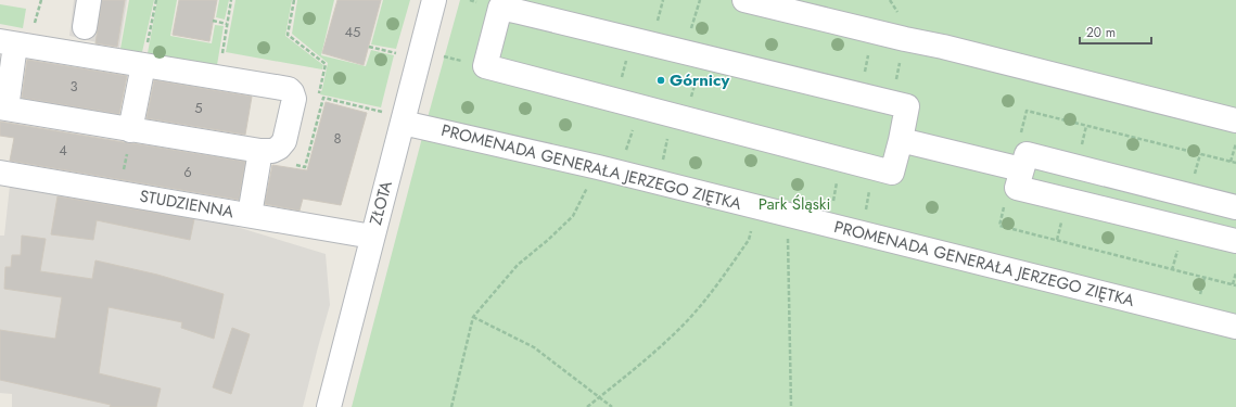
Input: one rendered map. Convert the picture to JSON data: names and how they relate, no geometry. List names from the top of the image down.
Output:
{
  "streets": {
    "street": ["PROMENADA GENERAŁA JERZEGO ZIĘTKA", "ZŁOTA", "STUDZIENNA"]
  },
  "crossings": [
    ["PROMENADA GENERAŁA JERZEGO ZIĘTKA", "ZŁOTA"],
    ["ZŁOTA", "STUDZIENNA"]
  ],
  "parks": ["Park Śląski"],
  "places": ["Górnicy"],
  "house_numbers": [
    "45",
    "3",
    "5",
    "8",
    "4",
    "6"
  ],
  "scale_bar": "20 m"
}
